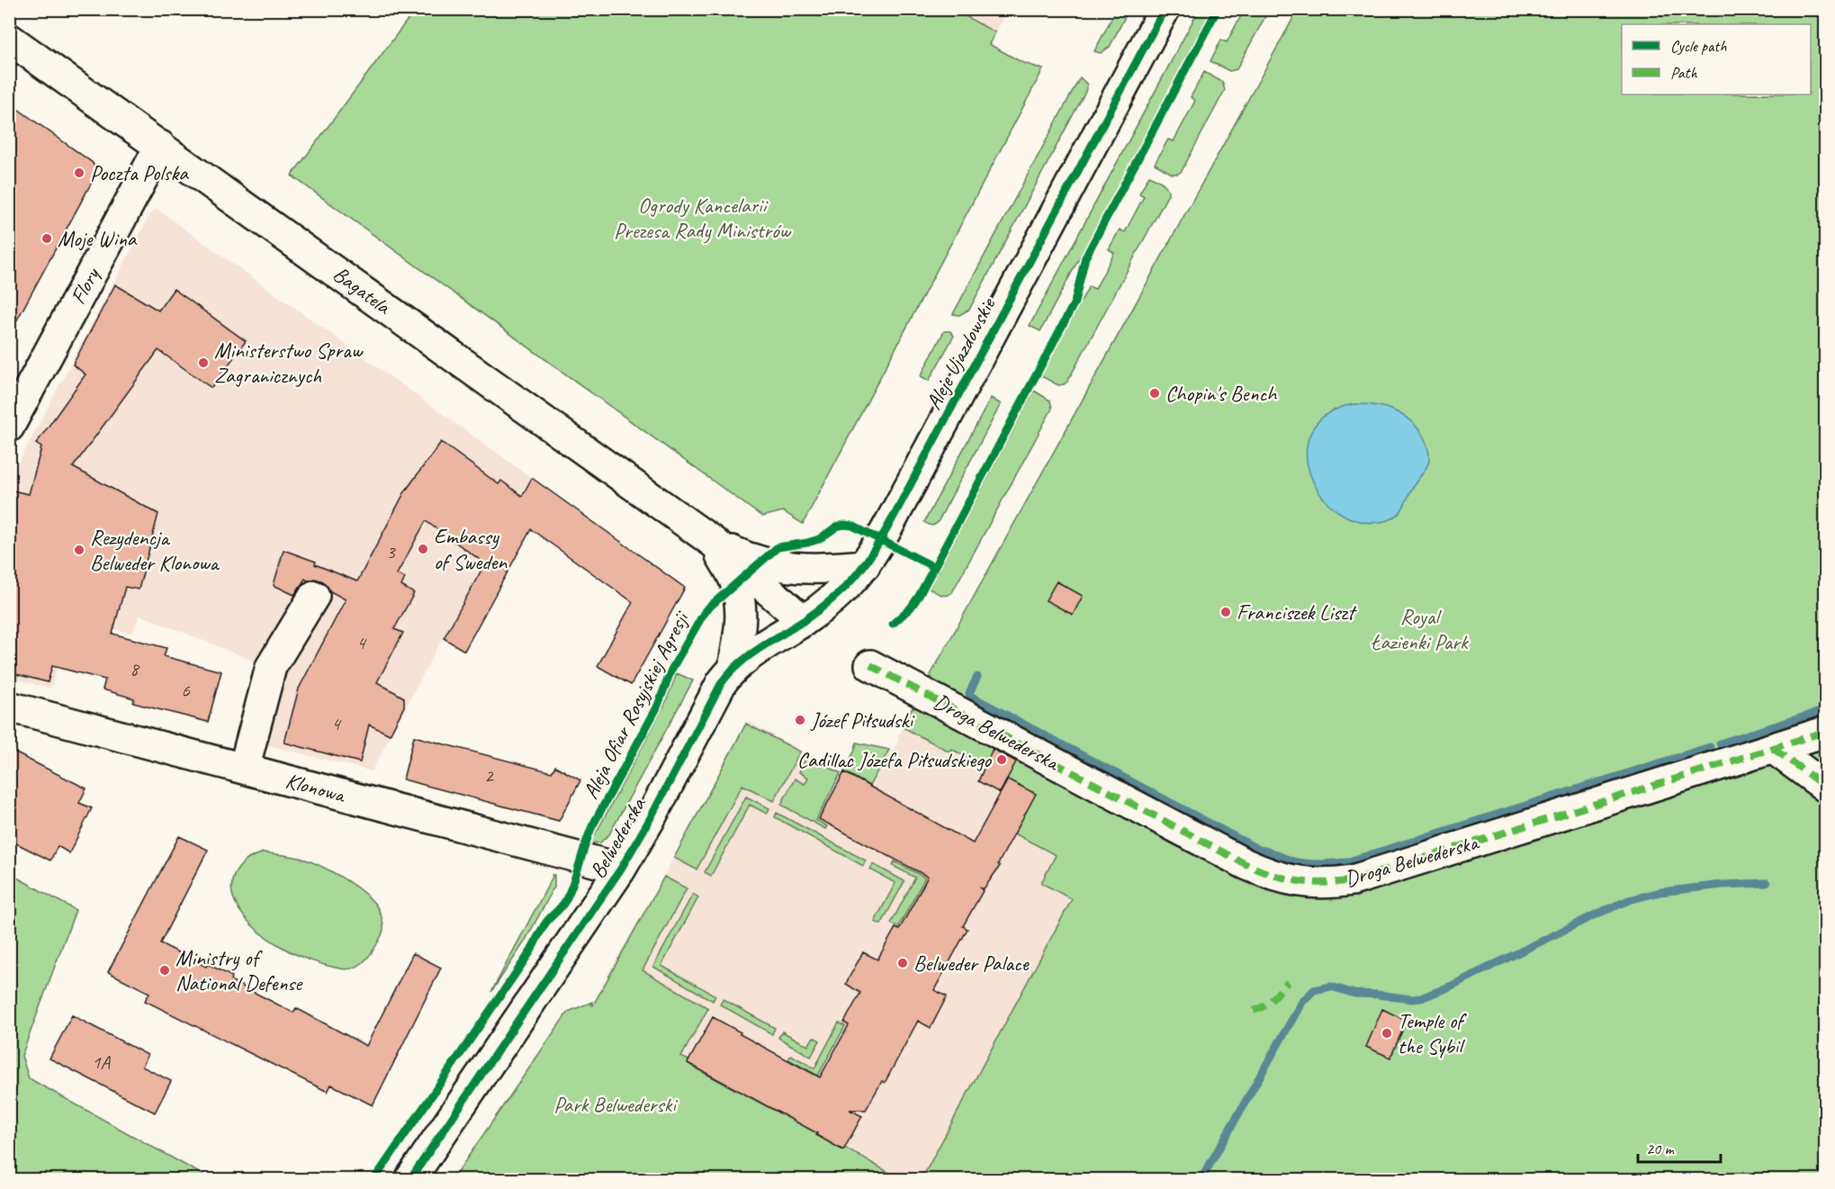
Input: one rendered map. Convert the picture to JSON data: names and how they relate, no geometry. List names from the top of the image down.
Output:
{
  "streets": {
    "street": [
      "Flory",
      "Bagatela",
      "Aleje Ujazdowskie",
      "Droga Belwederska",
      "Klonowa",
      "Belwederska"
    ],
    "cycle path": ["Aleja Ofiar Rosyjskiej Agresji"]
  },
  "crossings": [
    ["Flory", "Bagatela"],
    ["Bagatela", "Aleje Ujazdowskie"],
    ["Aleje Ujazdowskie", "Belwederska"],
    ["Klonowa", "Belwederska"]
  ],
  "parks": ["Ogrody Kancelarii Prezesa Rady Ministrów", "Royal Łazienki Park", "Park Belwederski"],
  "places": [
    "Poczta Polska",
    "Moje Wina",
    "Ministerstwo Spraw Zagranicznych",
    "Chopin's Bench",
    "Embassy of Sweden",
    "Rezydencja Belweder Klonowa",
    "Franciszek Liszt",
    "Józef Piłsudski",
    "Cadillac Józefa Piłsudskiego",
    "Belweder Palace",
    "Ministry of National Defense",
    "Temple of the Sybil"
  ],
  "house_numbers": [
    "3",
    "4",
    "8",
    "6",
    "4",
    "2",
    "1A"
  ],
  "legend": ["Cycle path", "Path"],
  "scale_bar": "20 m"
}
